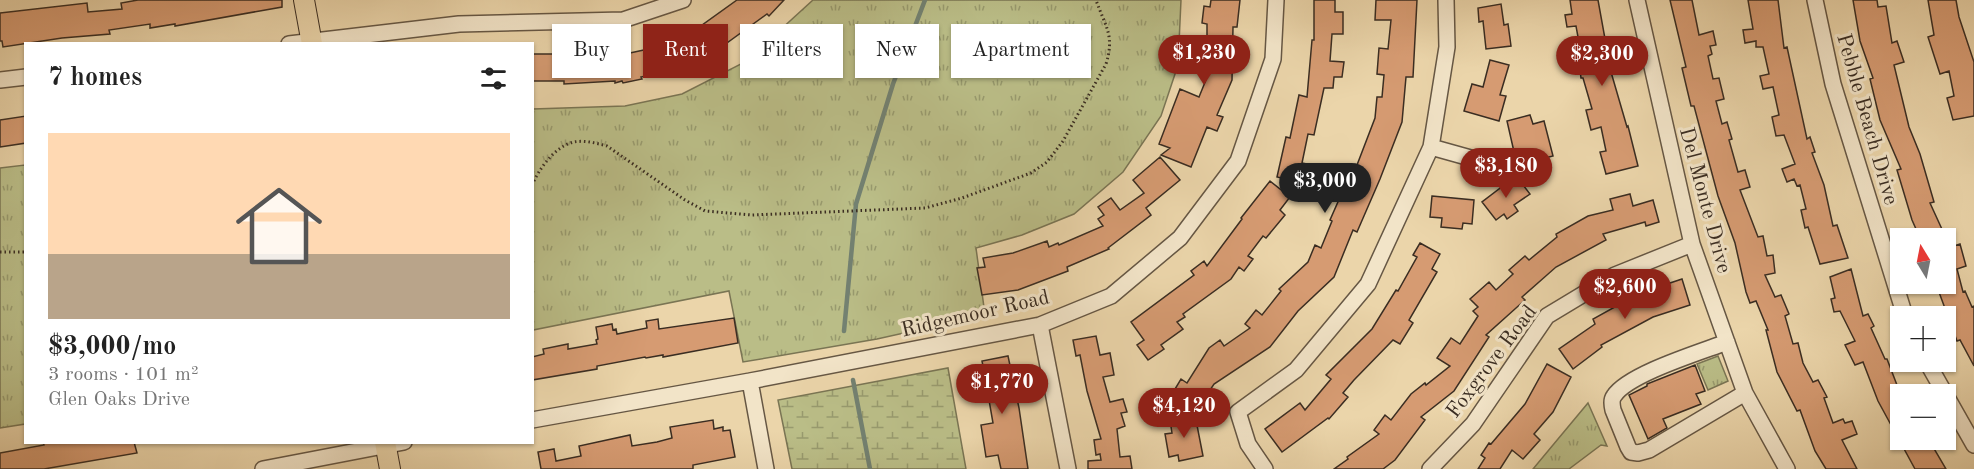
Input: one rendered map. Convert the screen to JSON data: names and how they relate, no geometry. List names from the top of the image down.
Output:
{
  "streets": {
    "street": [
      "Pebble Beach Drive",
      "Del Monte Drive",
      "Ridgemoor Road",
      "Foxgrove Road"
    ]
  },
  "crossings": [
    ["Del Monte Drive", "Foxgrove Road"]
  ],
  "north": "top",
  "page": {
    "chip": [
      "Buy",
      "Rent",
      "Filters",
      "New",
      "Apartment"
    ],
    "price": [
      "$1,230",
      "$2,300",
      "$3,180",
      "$3,000",
      "$2,600",
      "$1,770",
      "$4,120"
    ],
    "heading": "7 homes",
    "list": [
      {
        "name": "$3,000/mo",
        "note": "3 rooms · 101 m² · Glen Oaks Drive"
      }
    ],
    "map_buttons": ["+", "−"]
  }
}
